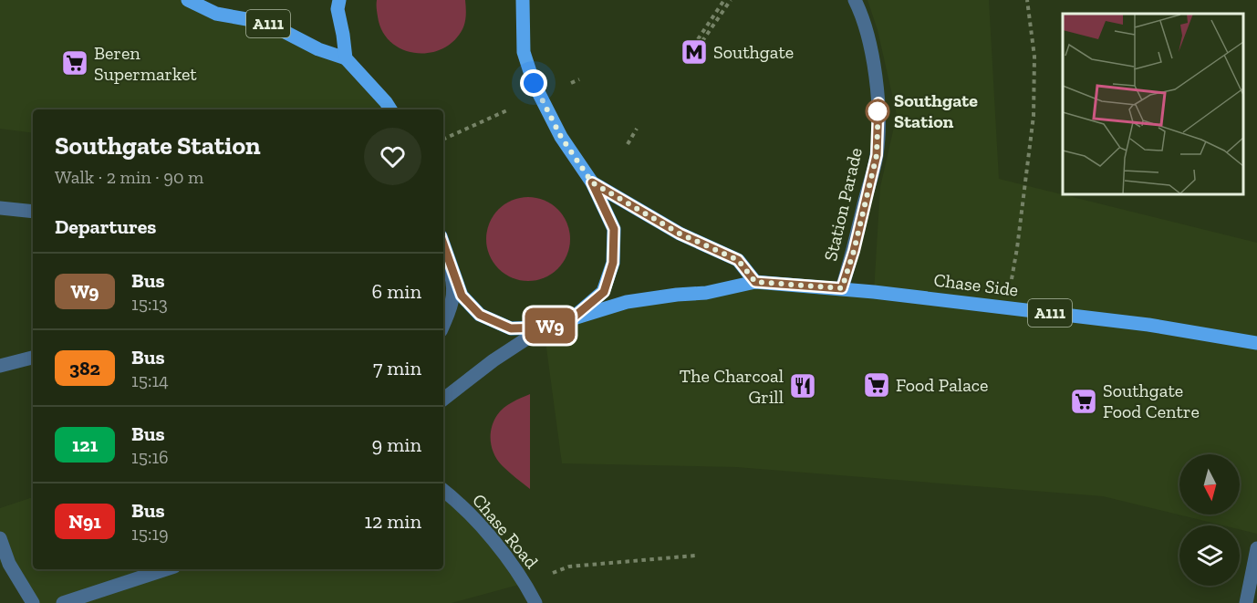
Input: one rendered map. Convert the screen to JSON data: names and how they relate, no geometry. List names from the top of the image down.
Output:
{
  "streets": {
    "main road": ["A111", "Chase Side"],
    "street": ["Station Parade", "Chase Road"]
  },
  "crossings": [
    ["A111", "Chase Side"],
    ["Station Parade", "Chase Side"]
  ],
  "places": {
    "metro station": ["Southgate"],
    "supermarket": ["Beren Supermarket", "Food Palace", "Southgate Food Centre"],
    "other": ["Southgate Station"],
    "restaurant": ["The Charcoal Grill"]
  },
  "lines": ["bus line W9"],
  "north": "bottom",
  "page": {
    "on_map": "W9",
    "heading": [
      ["Southgate Station", "Walk · 2 min · 90 m"],
      "Departures"
    ],
    "list": [
      {
        "mark": "W9",
        "name": "Bus",
        "note": "15:13",
        "value": "6 min"
      },
      {
        "mark": "382",
        "name": "Bus",
        "note": "15:14",
        "value": "7 min"
      },
      {
        "mark": "121",
        "name": "Bus",
        "note": "15:16",
        "value": "9 min"
      },
      {
        "mark": "N91",
        "name": "Bus",
        "note": "15:19",
        "value": "12 min"
      }
    ]
  }
}
